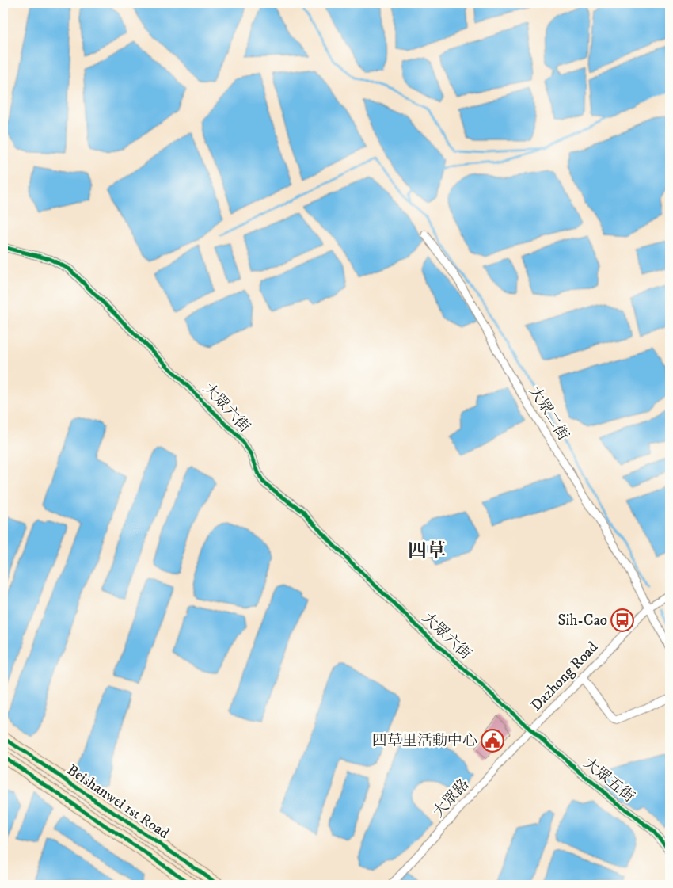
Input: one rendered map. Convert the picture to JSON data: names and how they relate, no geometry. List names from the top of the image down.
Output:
{
  "streets": {
    "street": [
      "大眾六街",
      "大眾二街",
      "Dazhong Road",
      "大眾五街",
      "大眾路",
      "Beishanwei 1st Road"
    ]
  },
  "crossings": [
    ["大眾六街", "Dazhong Road"],
    ["大眾六街", "大眾五街"],
    ["大眾六街", "大眾路"],
    ["大眾二街", "Dazhong Road"],
    ["Dazhong Road", "大眾五街"],
    ["Dazhong Road", "大眾路"],
    ["大眾五街", "大眾路"]
  ],
  "districts": ["四草"],
  "places": {
    "bus stop": ["Sih-Cao"],
    "public building": ["四草里活動中心"]
  }
}
